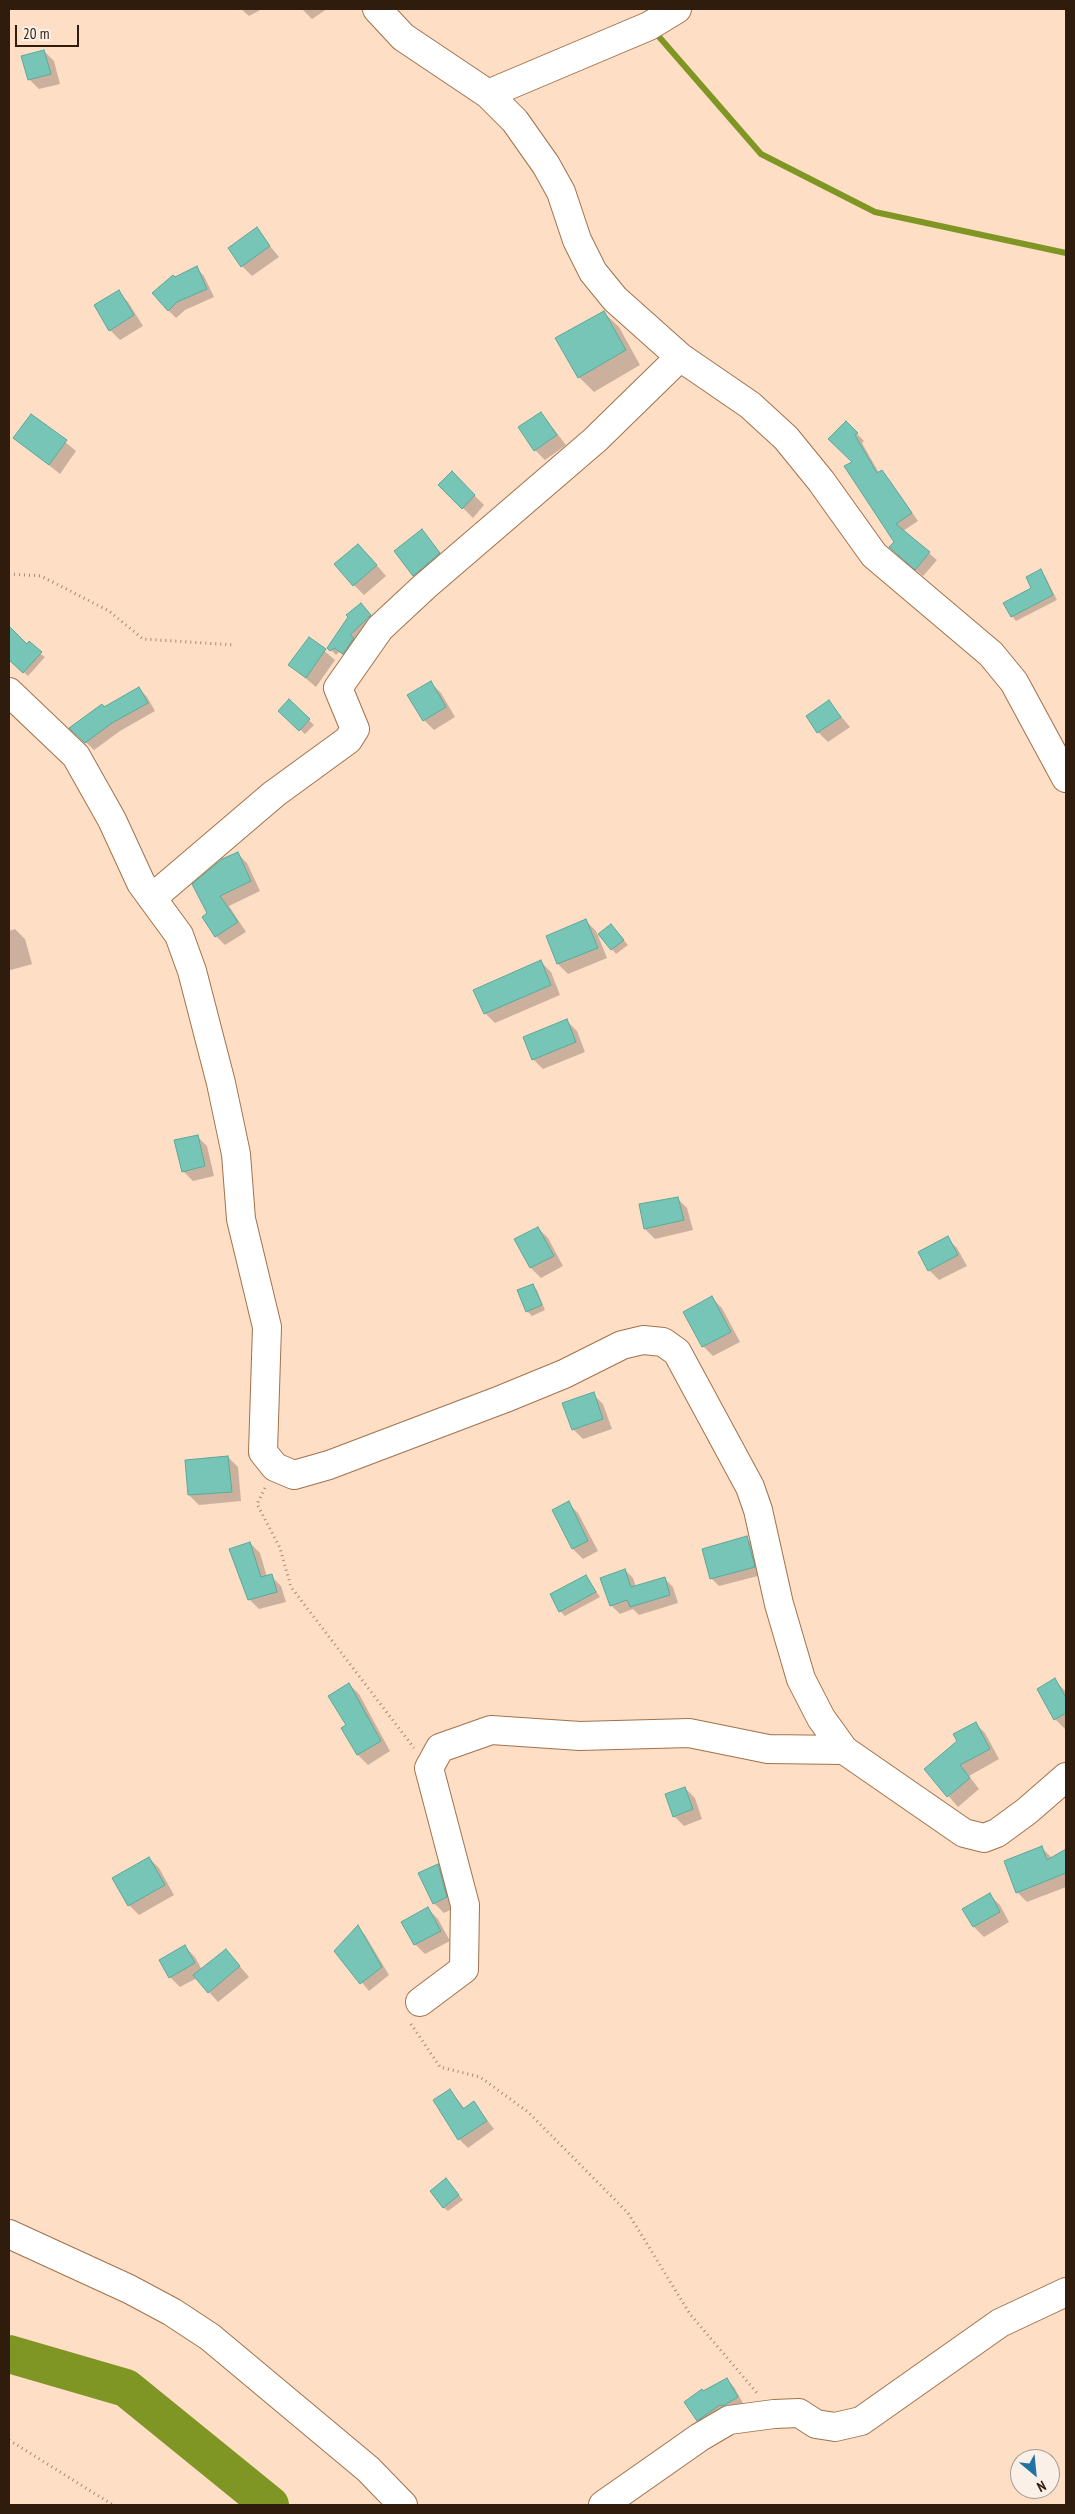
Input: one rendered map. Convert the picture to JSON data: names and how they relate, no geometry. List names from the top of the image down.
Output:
{
  "scale_bar": "20 m",
  "north": "bottom right"
}
